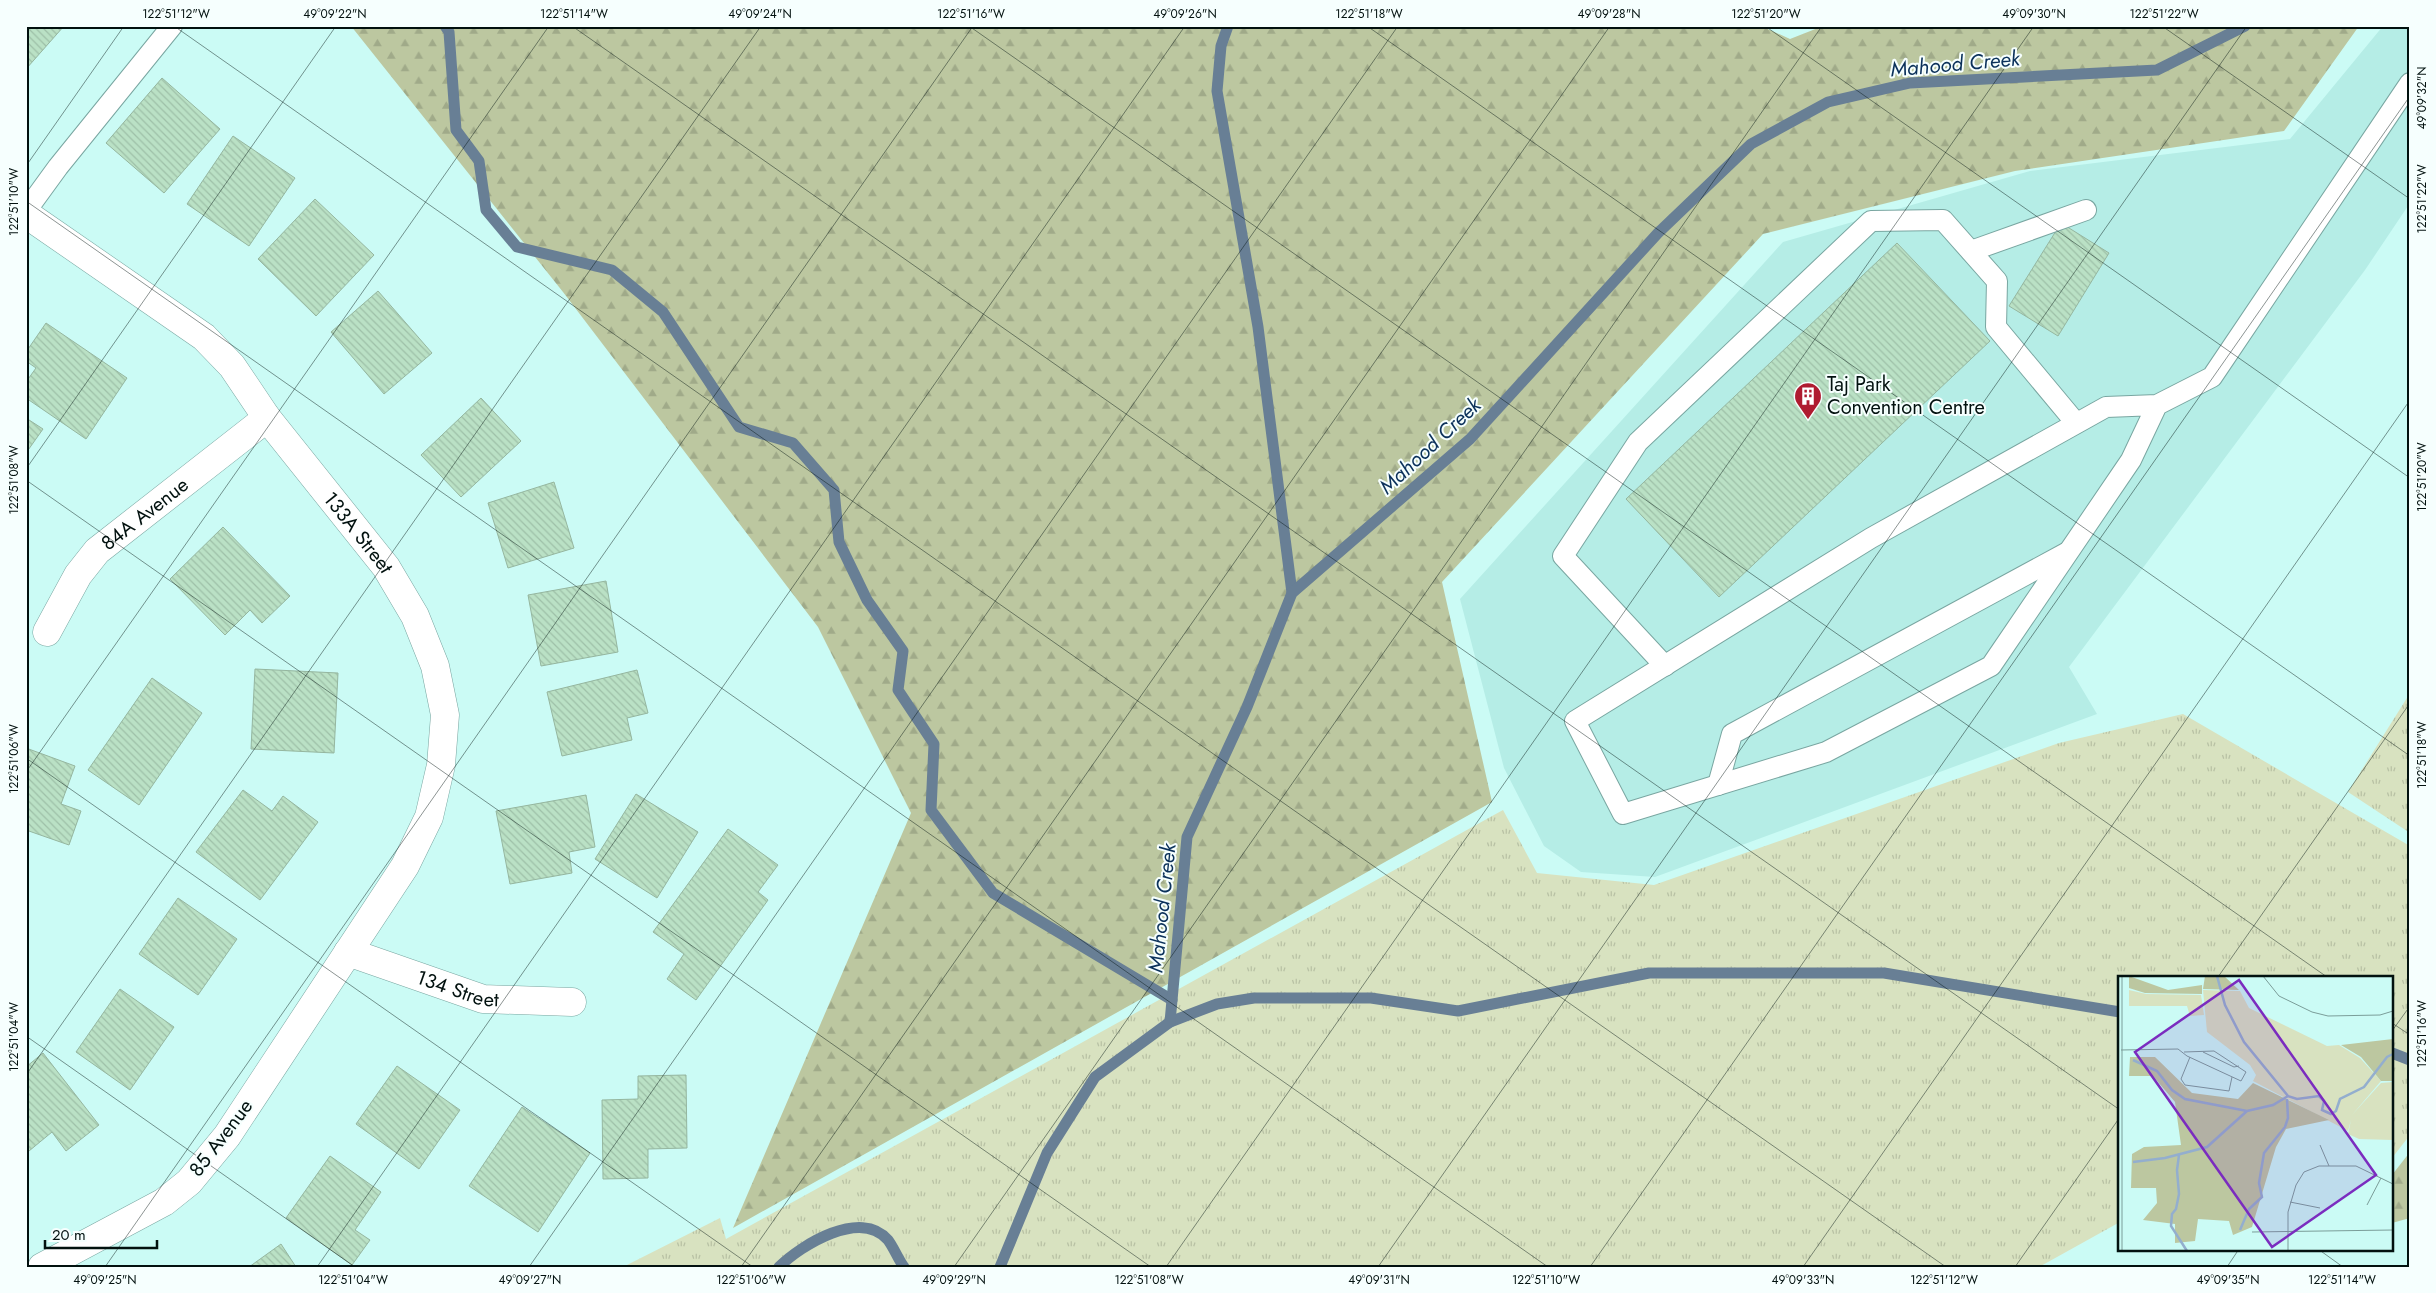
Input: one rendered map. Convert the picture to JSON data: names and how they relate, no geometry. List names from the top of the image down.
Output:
{
  "streets": {
    "street": [
      "84A Avenue",
      "133A Street",
      "134 Street",
      "85 Avenue"
    ]
  },
  "crossings": [
    ["84A Avenue", "133A Street"],
    ["133A Street", "134 Street"],
    ["133A Street", "85 Avenue"],
    ["134 Street", "85 Avenue"]
  ],
  "water": ["Mahood Creek"],
  "places": {
    "building": ["Taj Park Convention Centre"]
  },
  "scale_bar": "20 m",
  "coordinates": [
    "122°51'12\"W",
    "49°09'22\"N",
    "122°51'14\"W",
    "49°09'24\"N",
    "122°51'16\"W",
    "49°09'26\"N",
    "122°51'18\"W",
    "49°09'28\"N",
    "122°51'20\"W",
    "49°09'30\"N",
    "122°51'22\"W",
    "49°09'32\"N",
    "122°51'10\"W",
    "122°51'08\"W",
    "122°51'06\"W",
    "122°51'04\"W",
    "49°09'25\"N",
    "49°09'27\"N",
    "49°09'29\"N",
    "49°09'31\"N",
    "49°09'33\"N",
    "49°09'35\"N"
  ]
}
